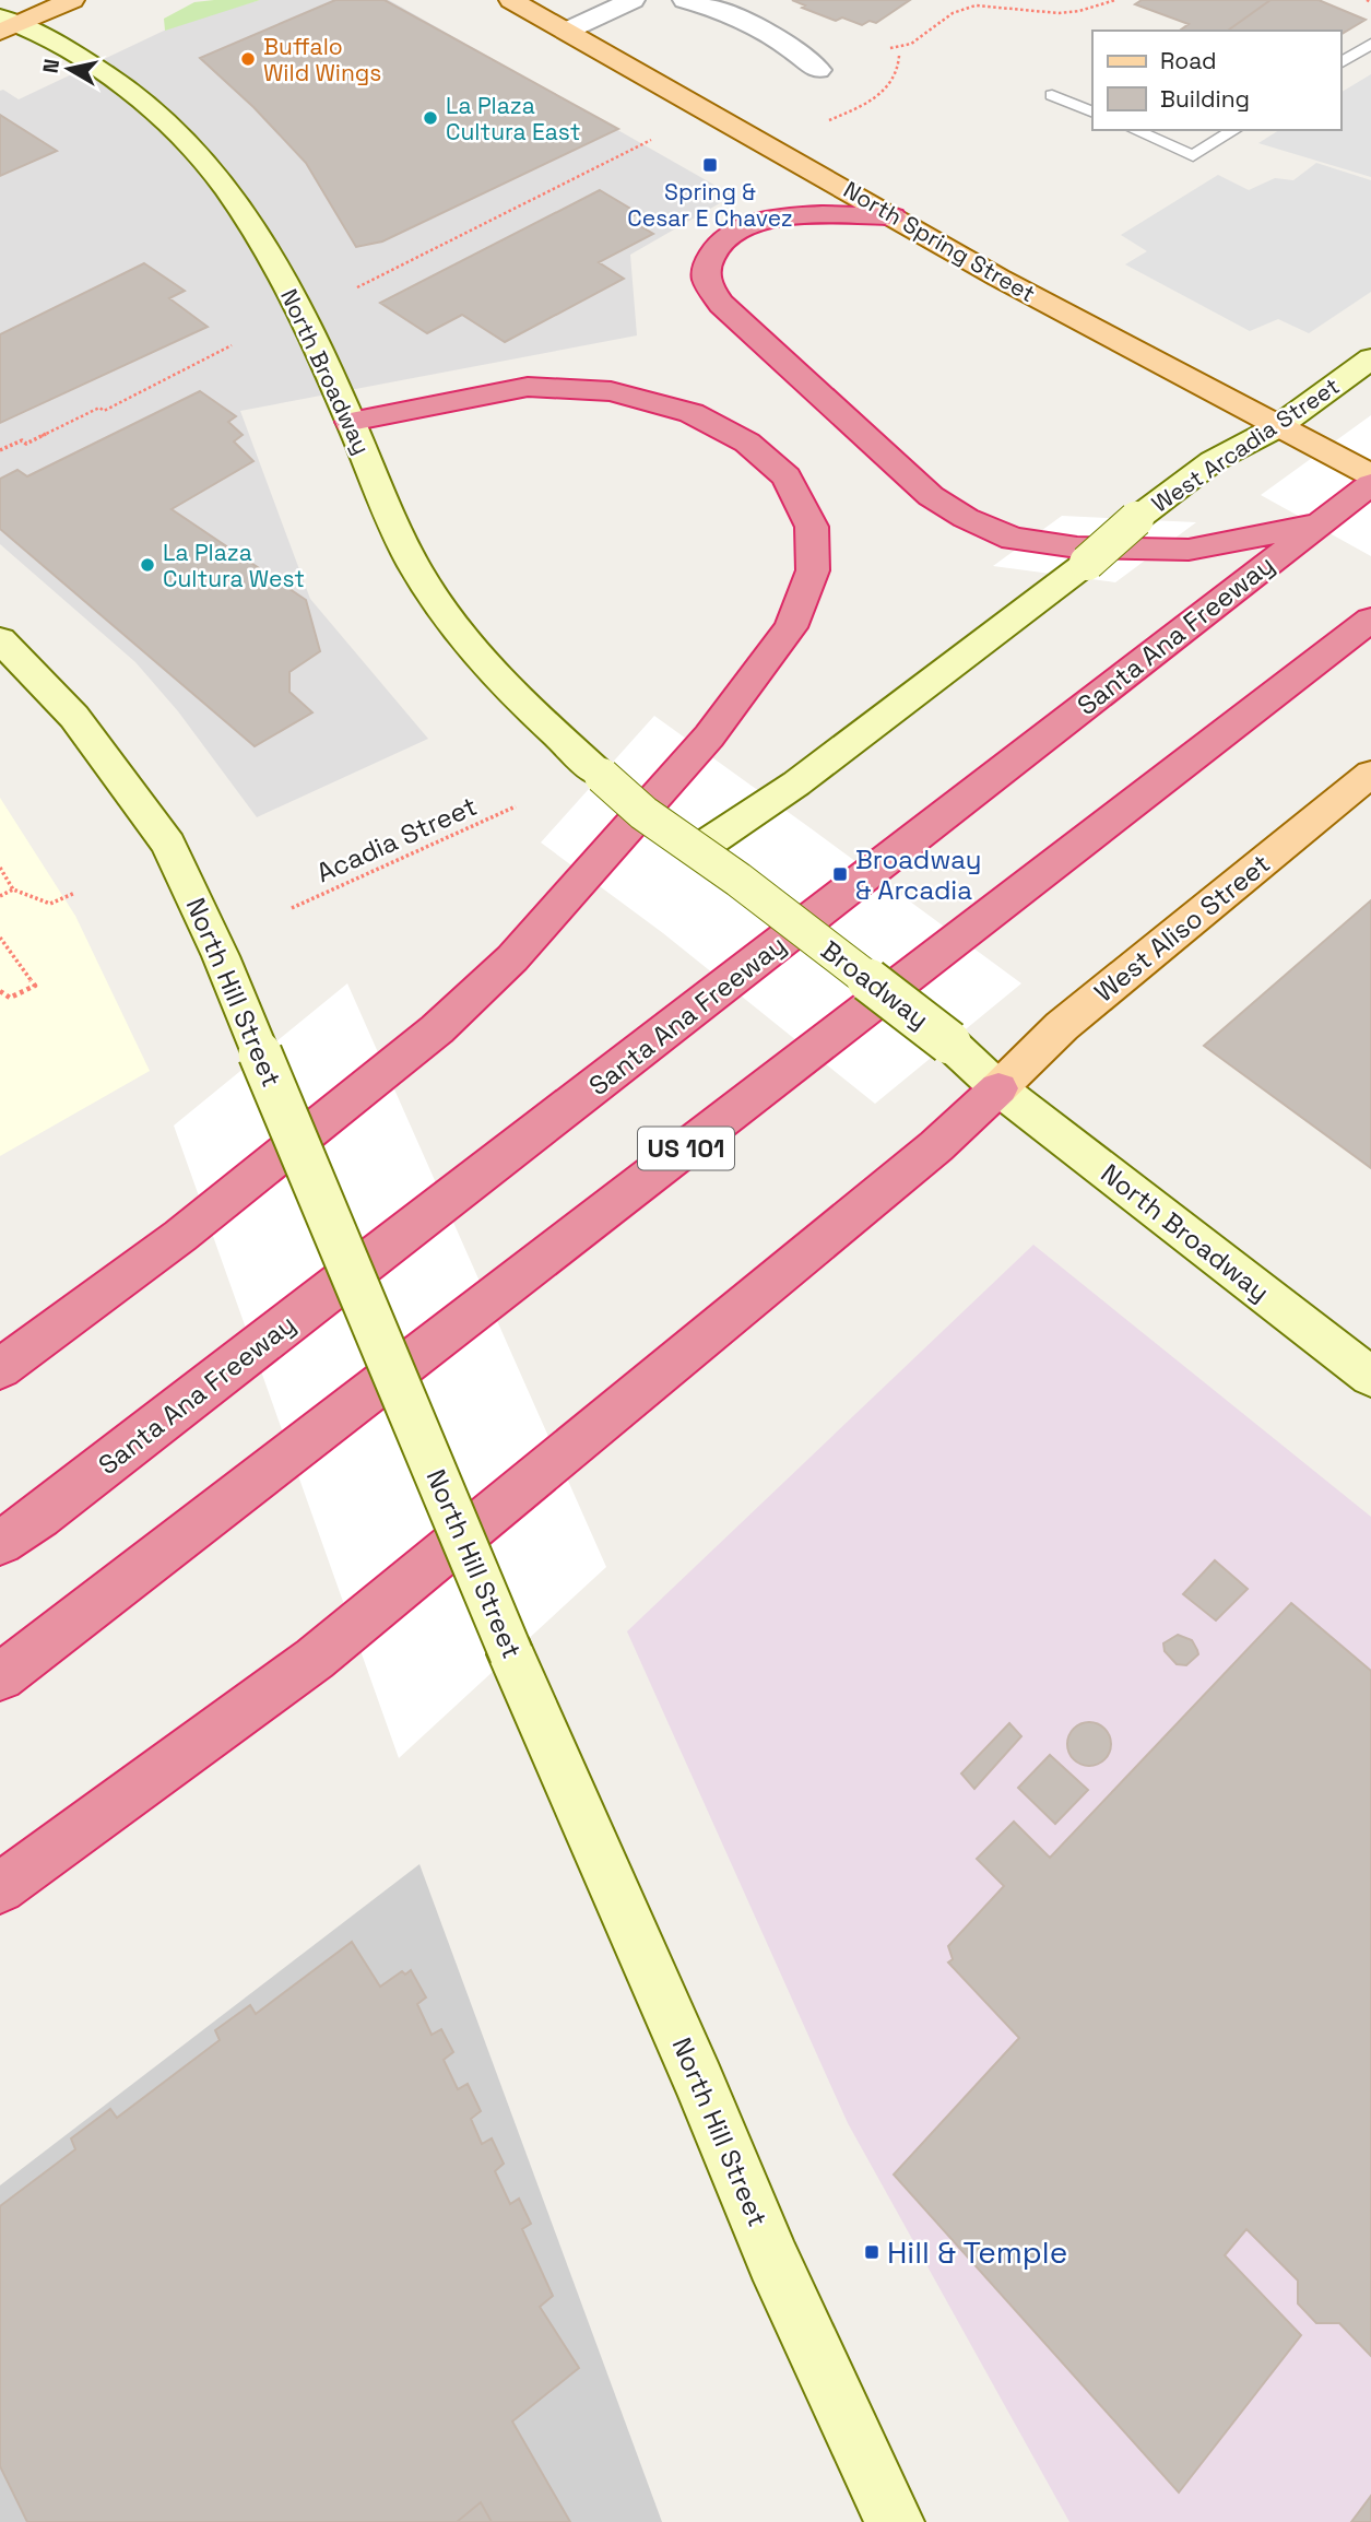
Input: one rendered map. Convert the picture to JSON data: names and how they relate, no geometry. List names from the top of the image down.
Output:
{
  "streets": {
    "highway": ["Santa Ana Freeway", "US 101"],
    "main road": [
      "North Spring Street",
      "North Broadway",
      "West Arcadia Street",
      "West Aliso Street",
      "Broadway",
      "North Hill Street"
    ],
    "path": ["Acadia Street"]
  },
  "crossings": [
    ["North Spring Street", "West Arcadia Street"],
    ["North Broadway", "West Aliso Street"],
    ["North Broadway", "Broadway"],
    ["West Arcadia Street", "Broadway"],
    ["West Aliso Street", "Broadway"]
  ],
  "places": {
    "other": ["Buffalo Wild Wings", "La Plaza Cultura East", "La Plaza Cultura West"],
    "transit": ["Spring & Cesar E Chavez", "Broadway & Arcadia", "Hill & Temple"]
  },
  "legend": ["Road", "Building"],
  "north": "left"
}
